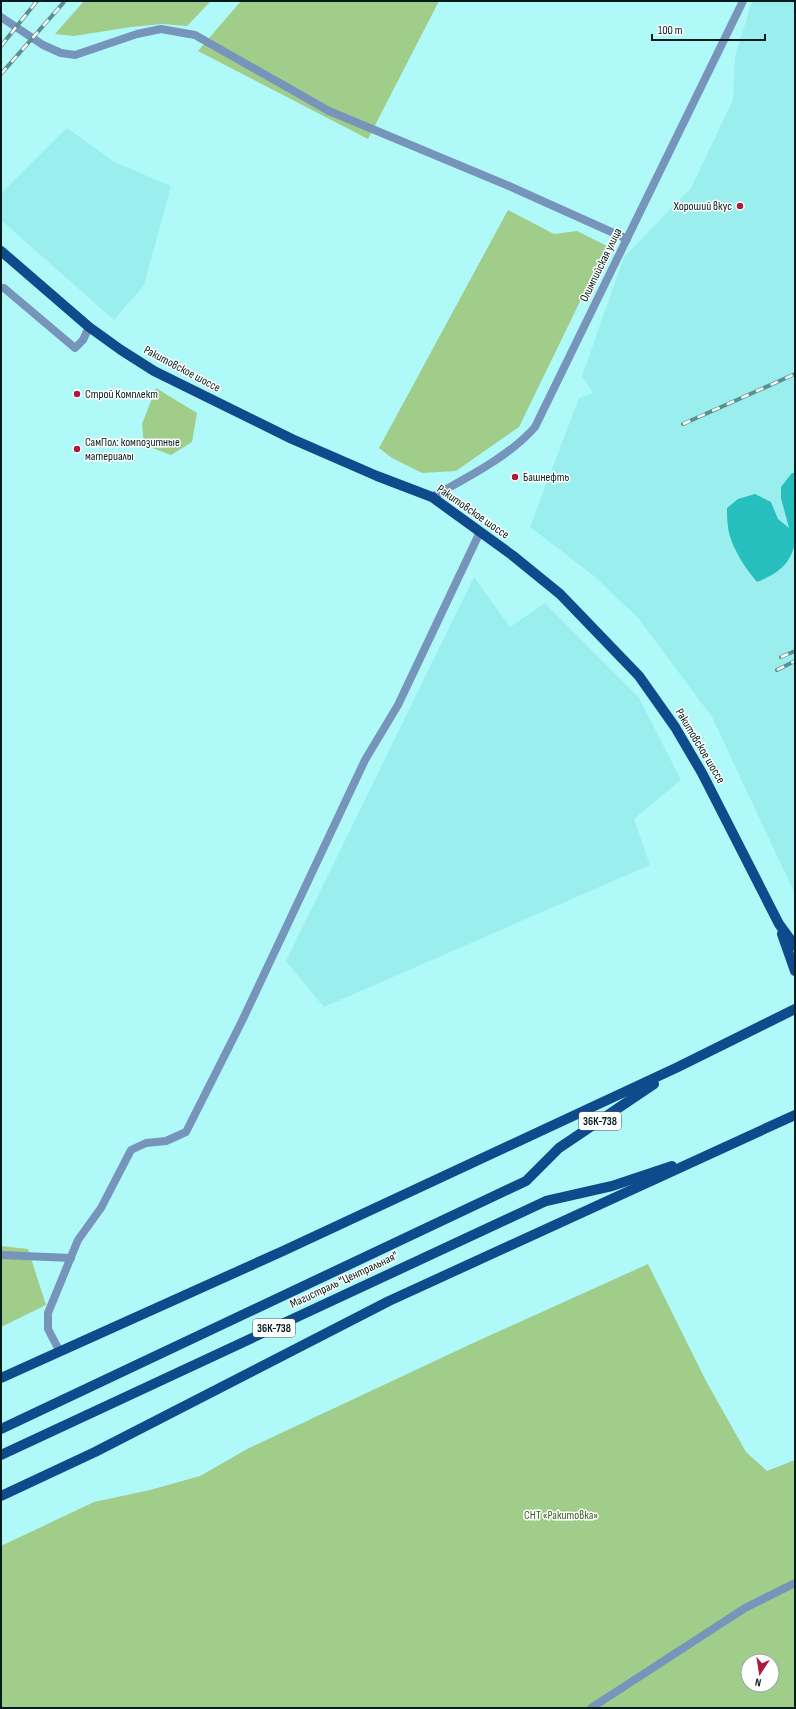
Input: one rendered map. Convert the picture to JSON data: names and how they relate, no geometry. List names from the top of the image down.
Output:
{
  "streets": {
    "main road": ["Ракитовское шоссе", "36К-738", "Магистраль \"Центральная\""],
    "street": ["Олимпийская улица"]
  },
  "crossings": [
    ["Олимпийская улица", "Ракитовское шоссе"],
    ["36К-738", "Магистраль \"Центральная\""]
  ],
  "parks": ["СНТ «Ракитовка»"],
  "places": [
    "Хороший вкус",
    "Строй Комплект",
    "СамПол: композитные материалы",
    "Башнефть"
  ],
  "scale_bar": "100 m",
  "north": "bottom"
}
